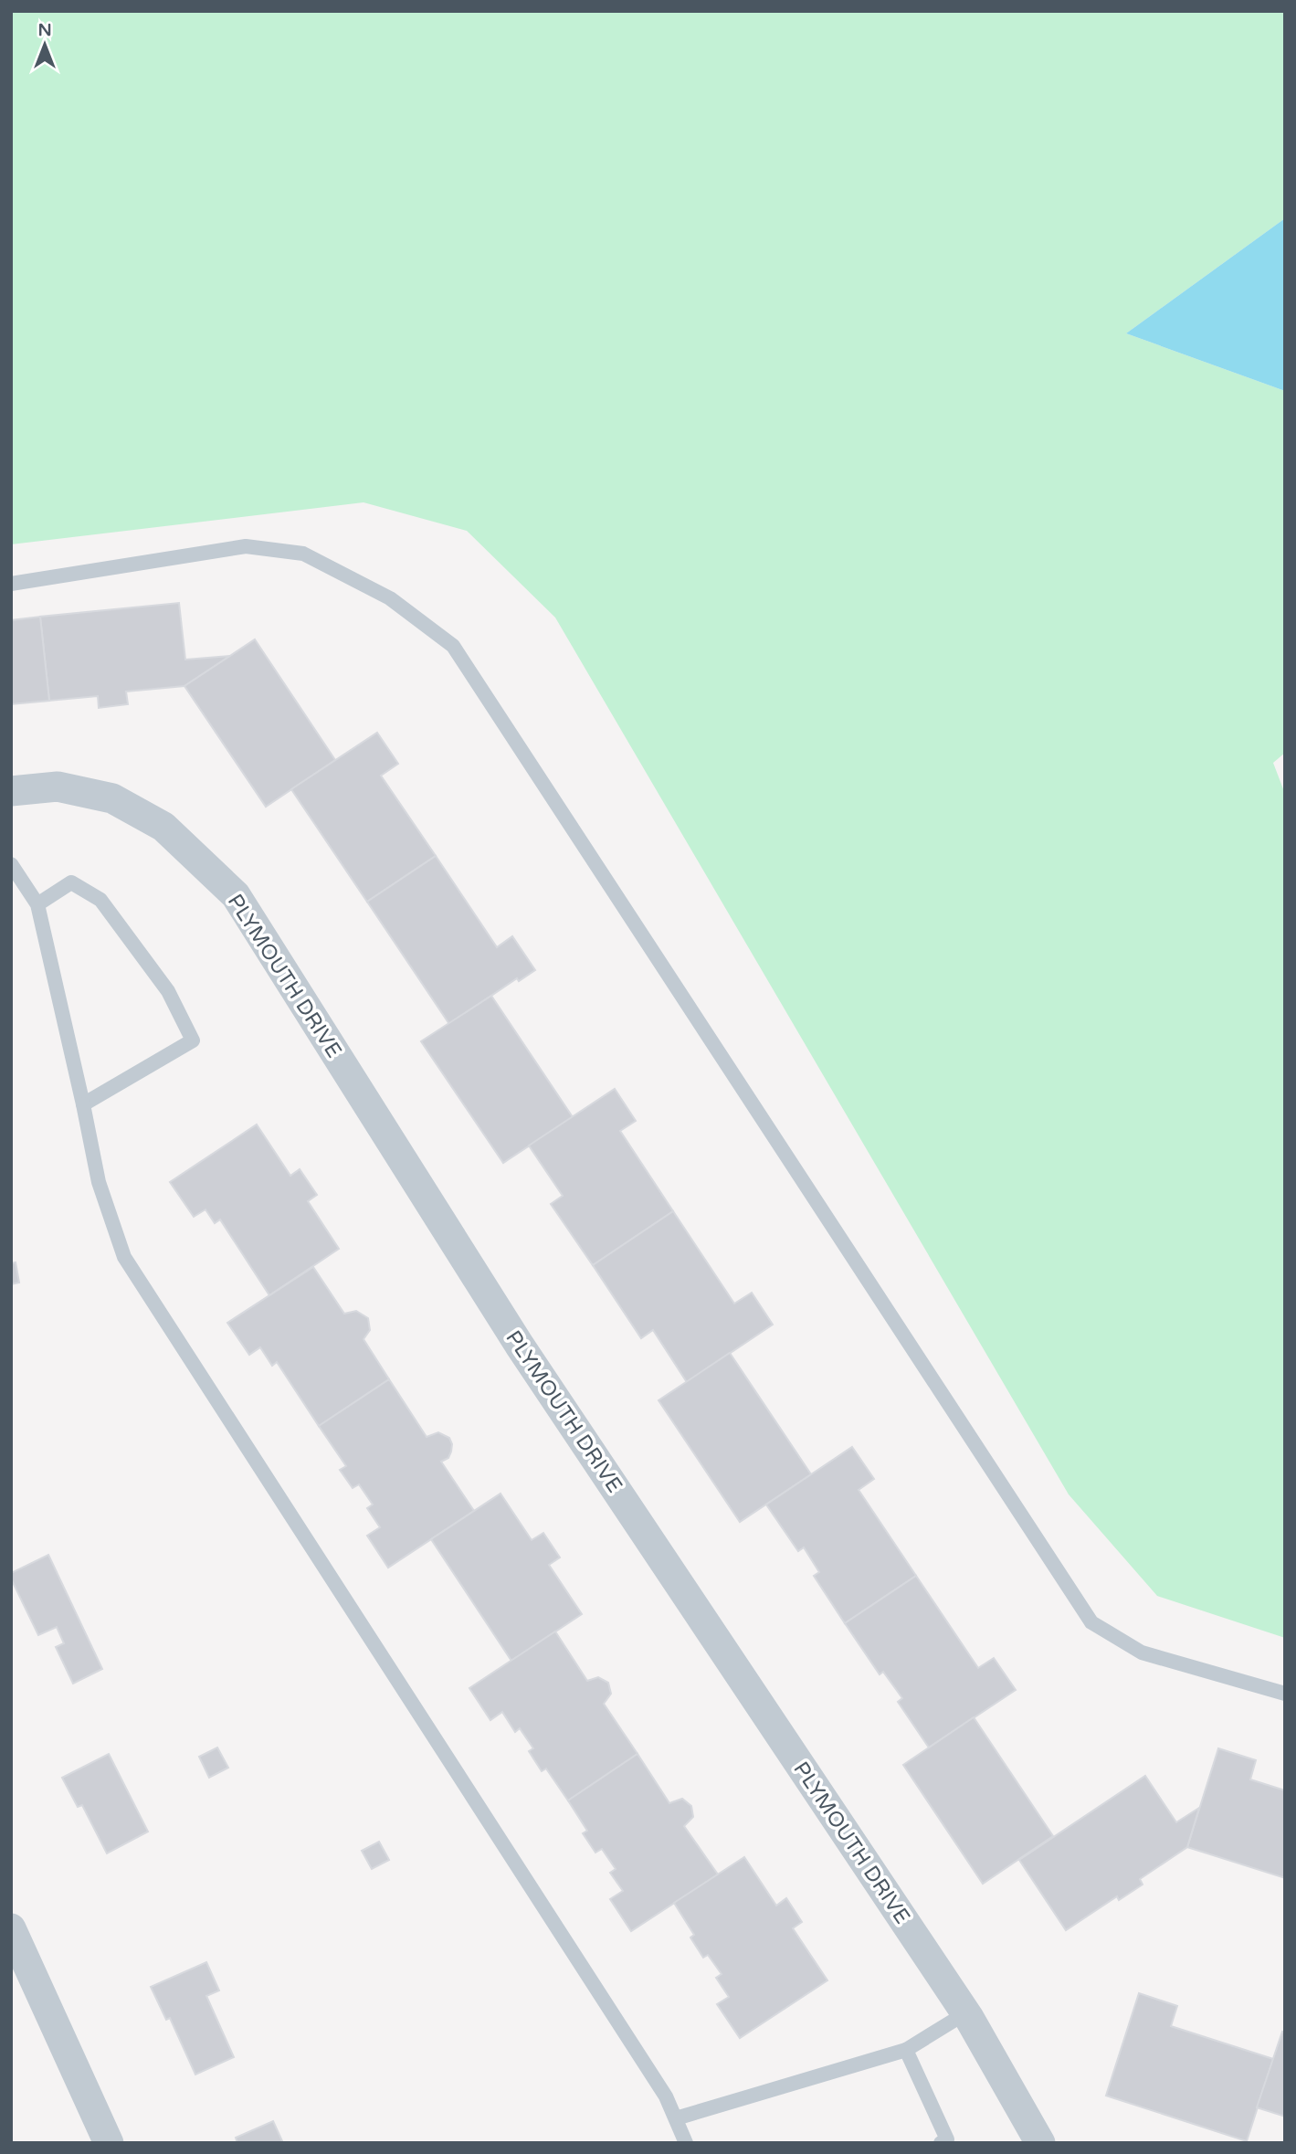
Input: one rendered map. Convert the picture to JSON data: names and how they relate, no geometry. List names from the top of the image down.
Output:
{
  "streets": {
    "street": ["PLYMOUTH DRIVE"]
  },
  "north": "top"
}
